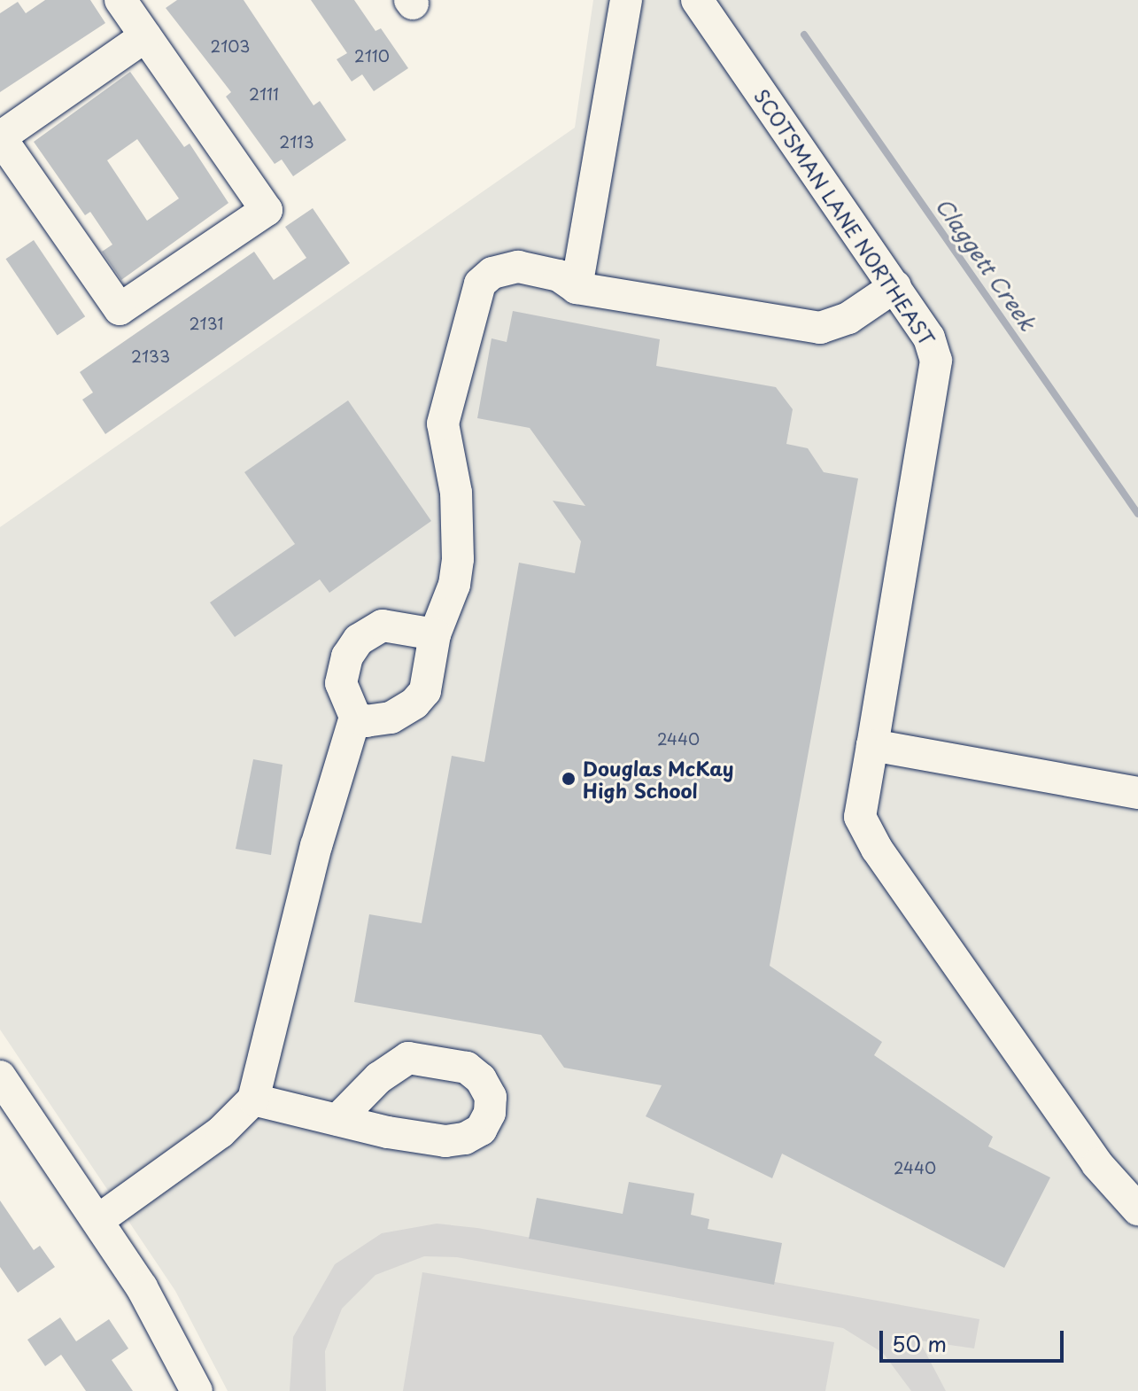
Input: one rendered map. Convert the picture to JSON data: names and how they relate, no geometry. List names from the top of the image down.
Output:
{
  "streets": {
    "street": ["SCOTSMAN LANE NORTHEAST"]
  },
  "water": ["Claggett Creek"],
  "places": ["Douglas McKay High School"],
  "house_numbers": [
    "2103",
    "2110",
    "2111",
    "2113",
    "2131",
    "2133",
    "2440",
    "2440"
  ],
  "scale_bar": "50 m"
}
